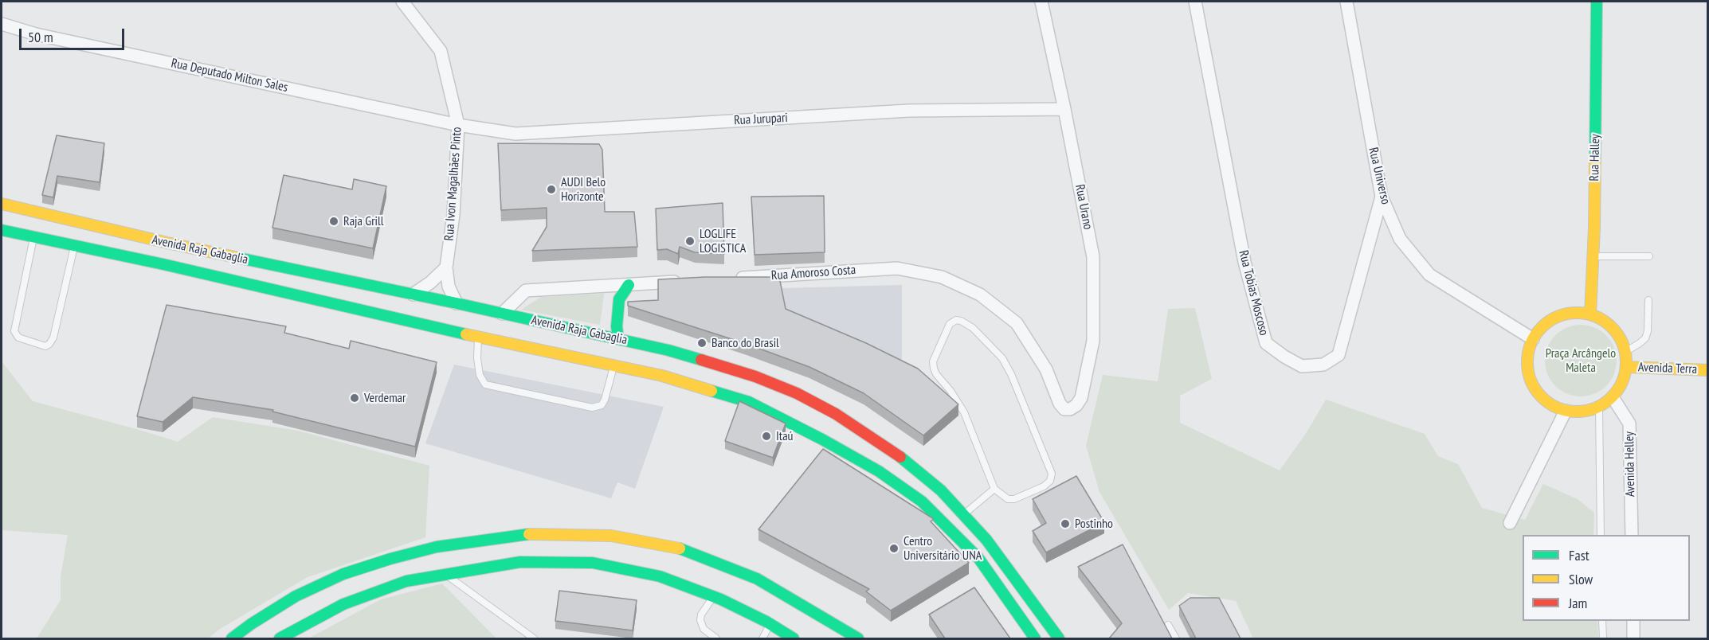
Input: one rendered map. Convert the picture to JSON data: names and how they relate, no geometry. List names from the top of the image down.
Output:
{
  "streets": {
    "main road": ["Rua Halley", "Avenida Raja Gabaglia", "Avenida Terra"],
    "street": [
      "Rua Deputado Milton Sales",
      "Rua Jurupari",
      "Rua Universo",
      "Rua Ivon Magalhães Pinto",
      "Rua Urano",
      "Rua Amoroso Costa",
      "Rua Tobias Moscoso",
      "Avenida Helley"
    ]
  },
  "crossings": [
    ["Rua Deputado Milton Sales", "Rua Jurupari"],
    ["Rua Deputado Milton Sales", "Rua Ivon Magalhães Pinto"],
    ["Rua Jurupari", "Rua Ivon Magalhães Pinto"],
    ["Rua Jurupari", "Rua Urano"],
    ["Rua Halley", "Rua Universo"],
    ["Rua Halley", "Avenida Terra"],
    ["Rua Halley", "Avenida Helley"],
    ["Rua Universo", "Rua Tobias Moscoso"],
    ["Rua Universo", "Avenida Terra"],
    ["Rua Universo", "Avenida Helley"],
    ["Rua Ivon Magalhães Pinto", "Avenida Raja Gabaglia"],
    ["Rua Urano", "Rua Amoroso Costa"],
    ["Avenida Terra", "Avenida Helley"]
  ],
  "parks": ["Praça Arcângelo Maleta"],
  "places": [
    "AUDI Belo Horizonte",
    "Raja Grill",
    "LOGLIFE LOGISTICA",
    "Banco do Brasil",
    "Verdemar",
    "Itaú",
    "Postinho",
    "Centro Universitário UNA"
  ],
  "legend": ["Fast", "Slow", "Jam"],
  "scale_bar": "50 m"
}
